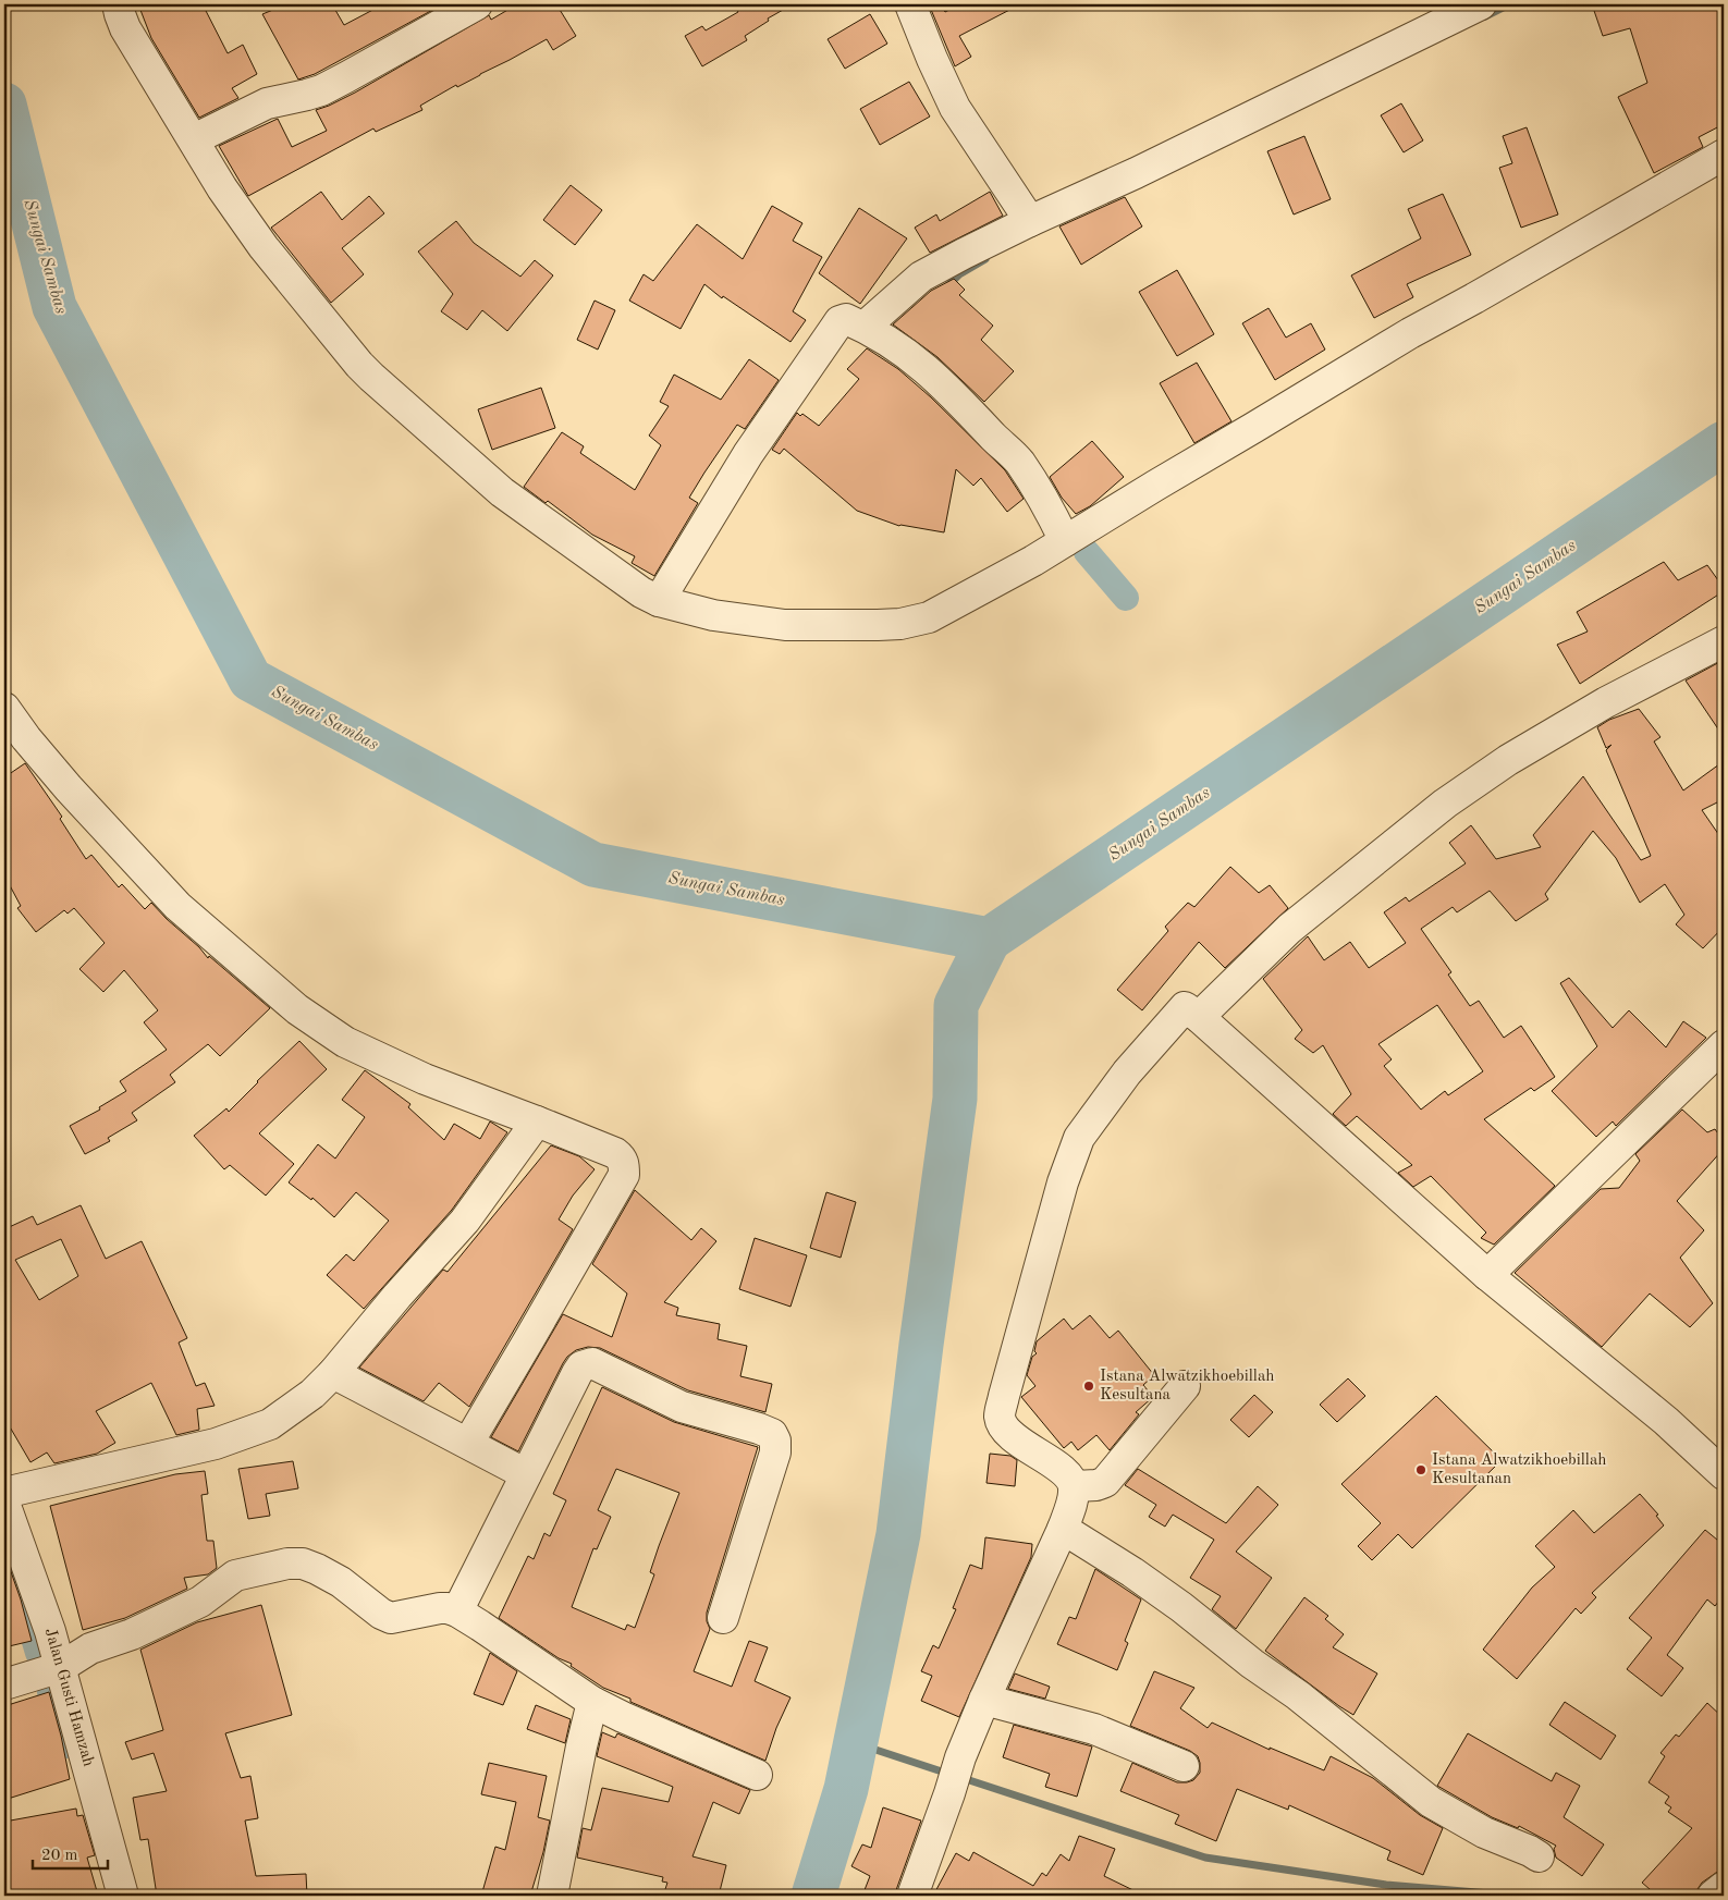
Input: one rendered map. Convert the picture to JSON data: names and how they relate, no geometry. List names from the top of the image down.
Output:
{
  "streets": {
    "street": ["Jalan Gusti Hamzah"]
  },
  "water": ["Sungai Sambas"],
  "places": ["Istana Alwatzikhoebillah Kesultana", "Istana Alwatzikhoebillah Kesultanan"],
  "scale_bar": "20 m"
}
